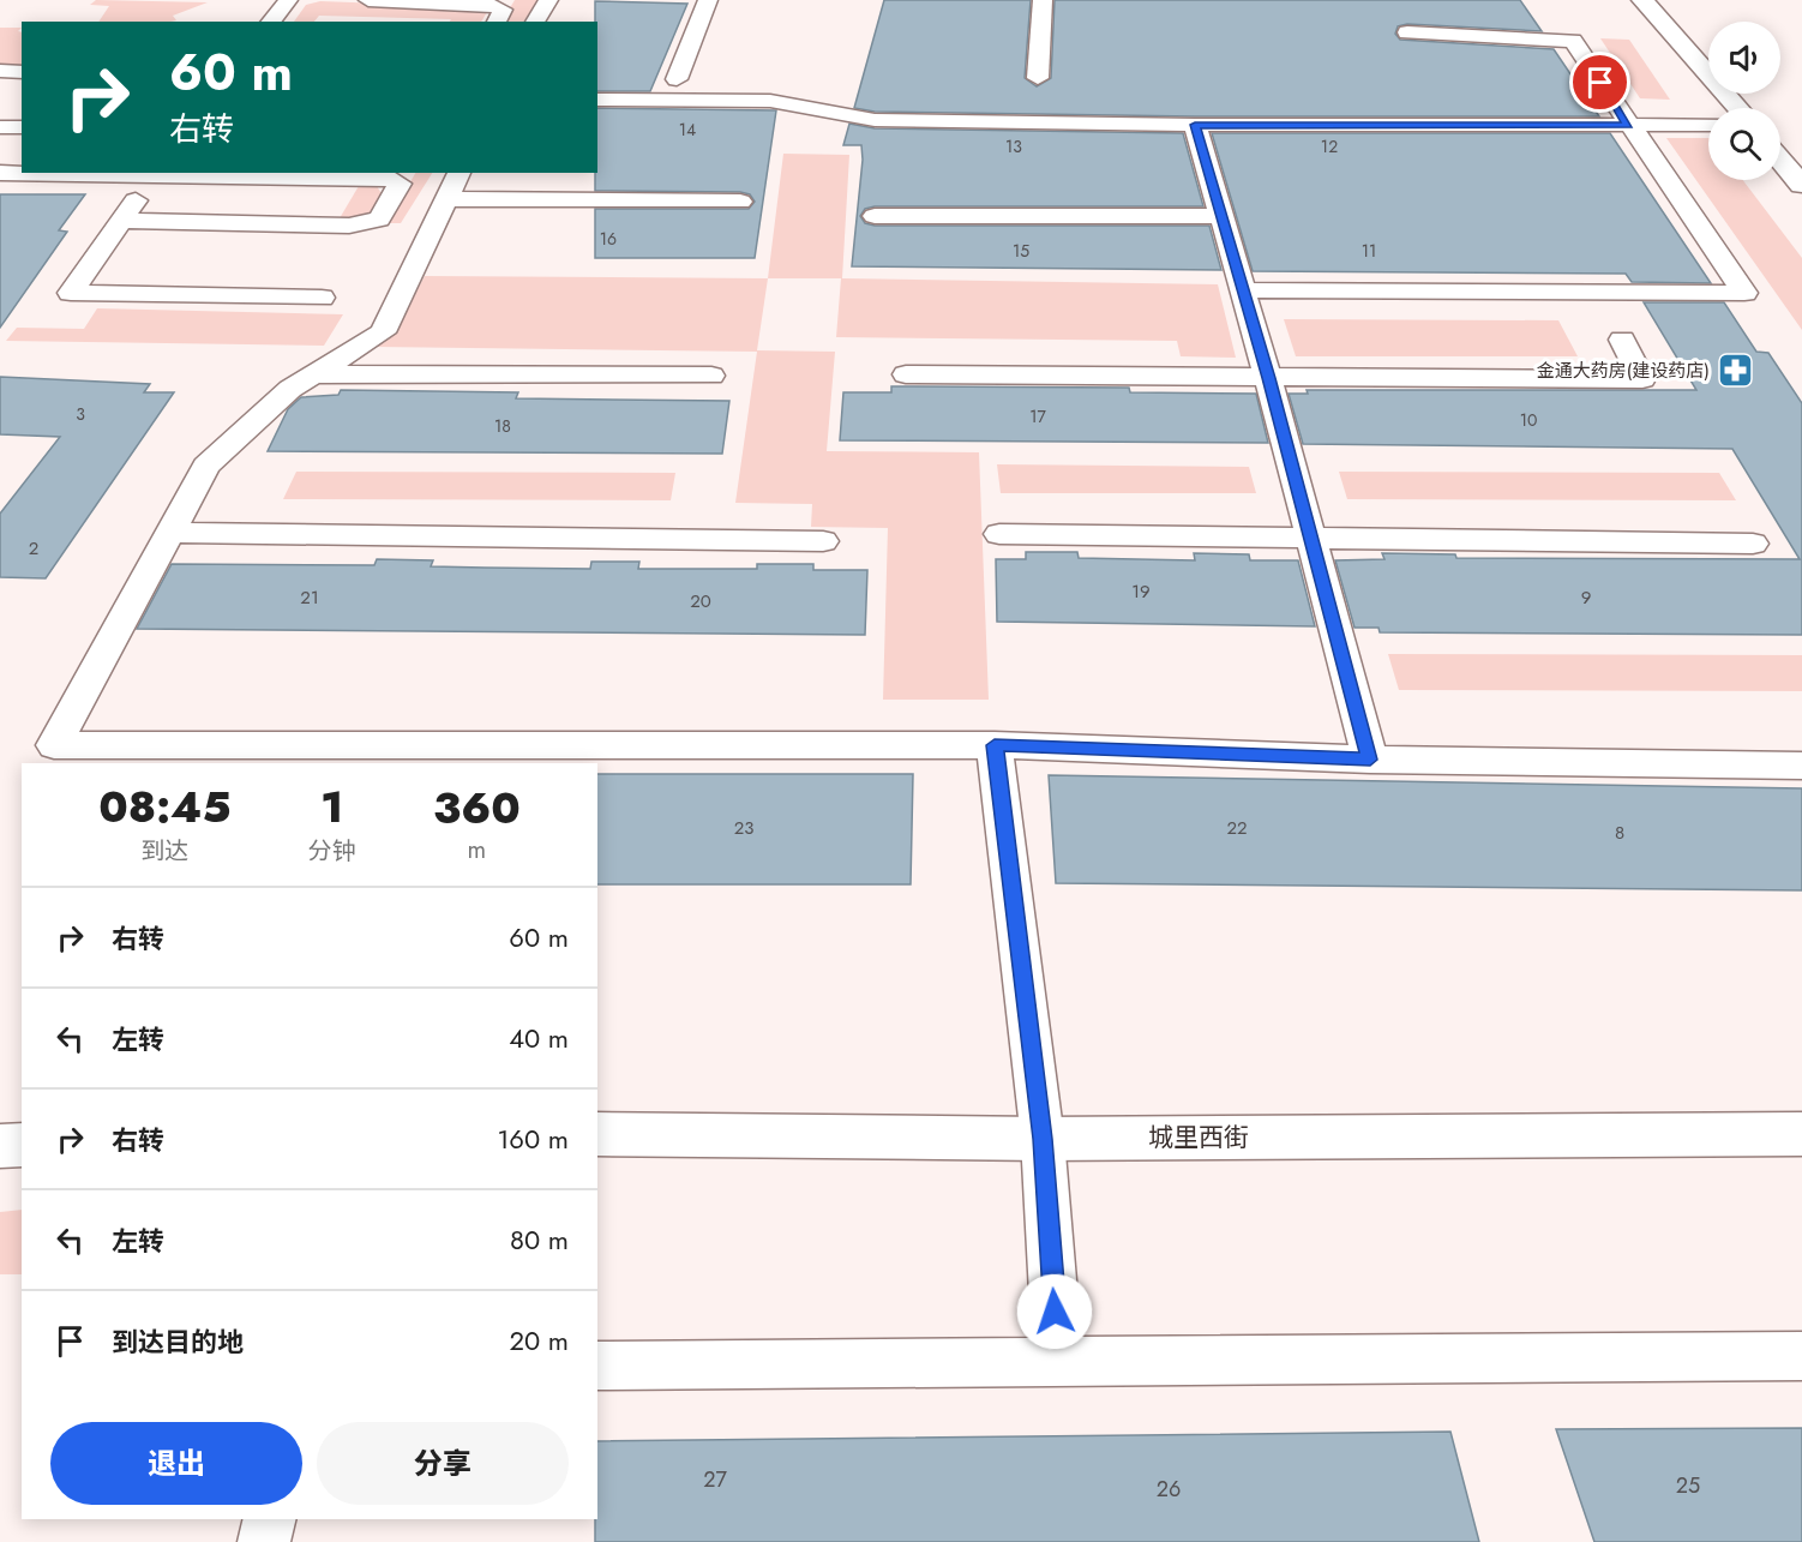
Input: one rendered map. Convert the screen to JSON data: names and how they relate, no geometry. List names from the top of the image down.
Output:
{
  "streets": {
    "street": ["城里西街"]
  },
  "places": {
    "pharmacy": ["金通大药房(建设药店)"]
  },
  "house_numbers": [
    "14",
    "13",
    "12",
    "16",
    "15",
    "11",
    "3",
    "17",
    "10",
    "18",
    "2",
    "19",
    "21",
    "9",
    "20",
    "23",
    "22",
    "8",
    "27",
    "25",
    "26"
  ],
  "page": {
    "turn": ["60 m", "右转"],
    "eta": [
      "08:45",
      "到达",
      "1",
      "分钟",
      "360",
      "m"
    ],
    "list": [
      {
        "name": "右转",
        "value": "60 m"
      },
      {
        "name": "左转",
        "value": "40 m"
      },
      {
        "name": "右转",
        "value": "160 m"
      },
      {
        "name": "左转",
        "value": "80 m"
      },
      {
        "name": "到达目的地",
        "value": "20 m"
      }
    ],
    "buttons": ["退出", "分享"]
  }
}
